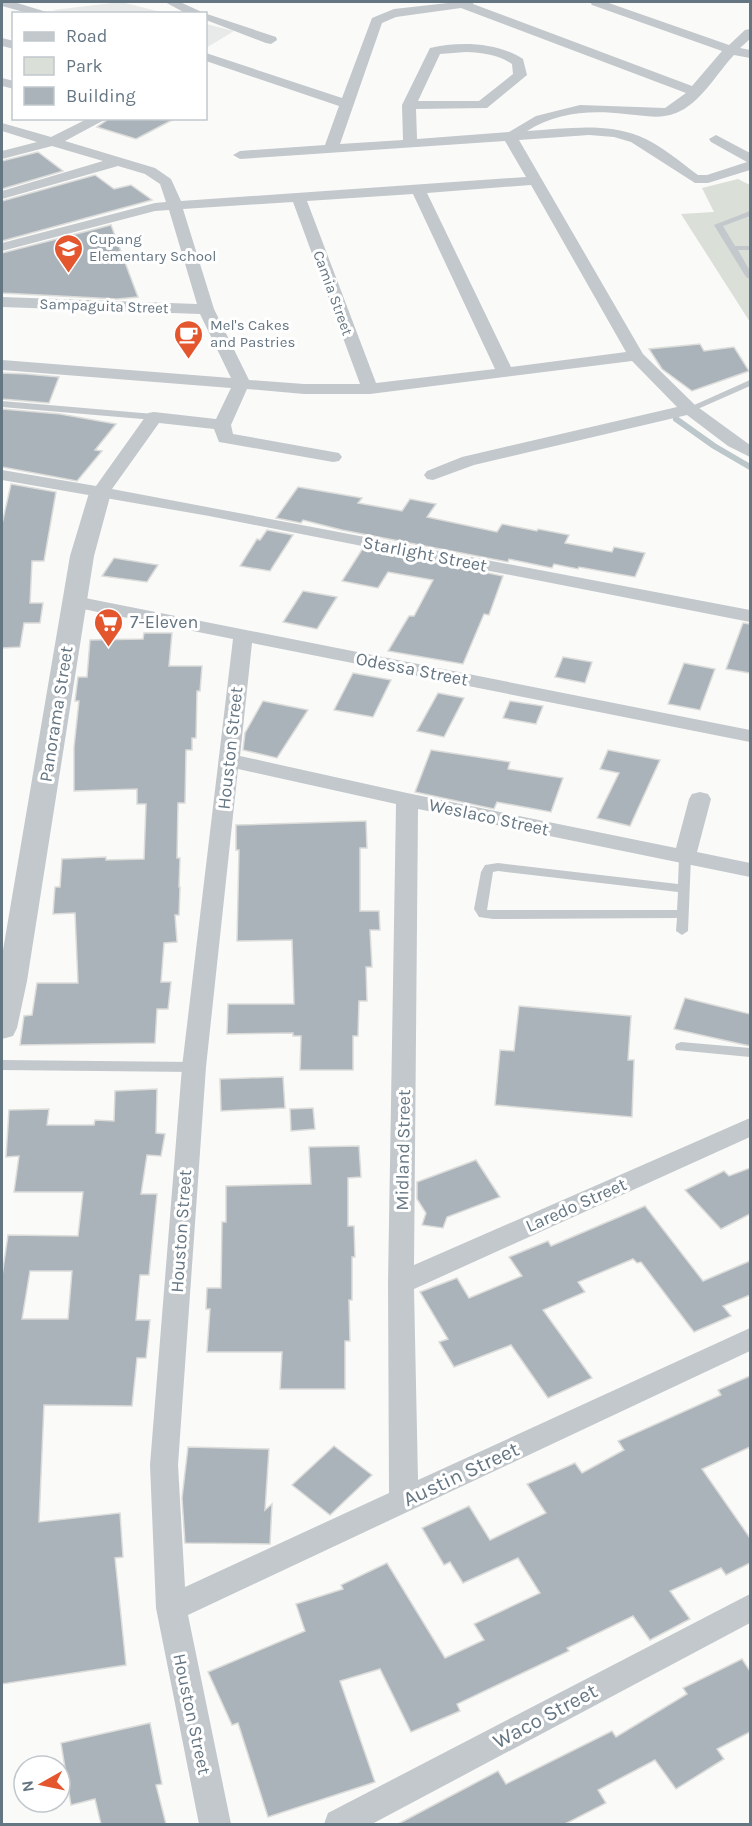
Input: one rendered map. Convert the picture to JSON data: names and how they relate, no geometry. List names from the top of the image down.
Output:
{
  "streets": {
    "street": [
      "Camia Street",
      "Sampaguita Street",
      "Starlight Street",
      "Odessa Street",
      "Panorama Street",
      "Houston Street",
      "Weslaco Street",
      "Midland Street",
      "Laredo Street",
      "Austin Street",
      "Waco Street"
    ]
  },
  "crossings": [
    ["Starlight Street", "Panorama Street"],
    ["Odessa Street", "Panorama Street"],
    ["Odessa Street", "Houston Street"],
    ["Houston Street", "Weslaco Street"],
    ["Houston Street", "Austin Street"],
    ["Weslaco Street", "Midland Street"],
    ["Midland Street", "Laredo Street"],
    ["Midland Street", "Austin Street"]
  ],
  "places": {
    "school or university": ["Cupang Elementary School"],
    "cafe": ["Mel's Cakes and Pastries"],
    "supermarket": ["7-Eleven"]
  },
  "legend": ["Road", "Park", "Building"],
  "north": "left"
}
